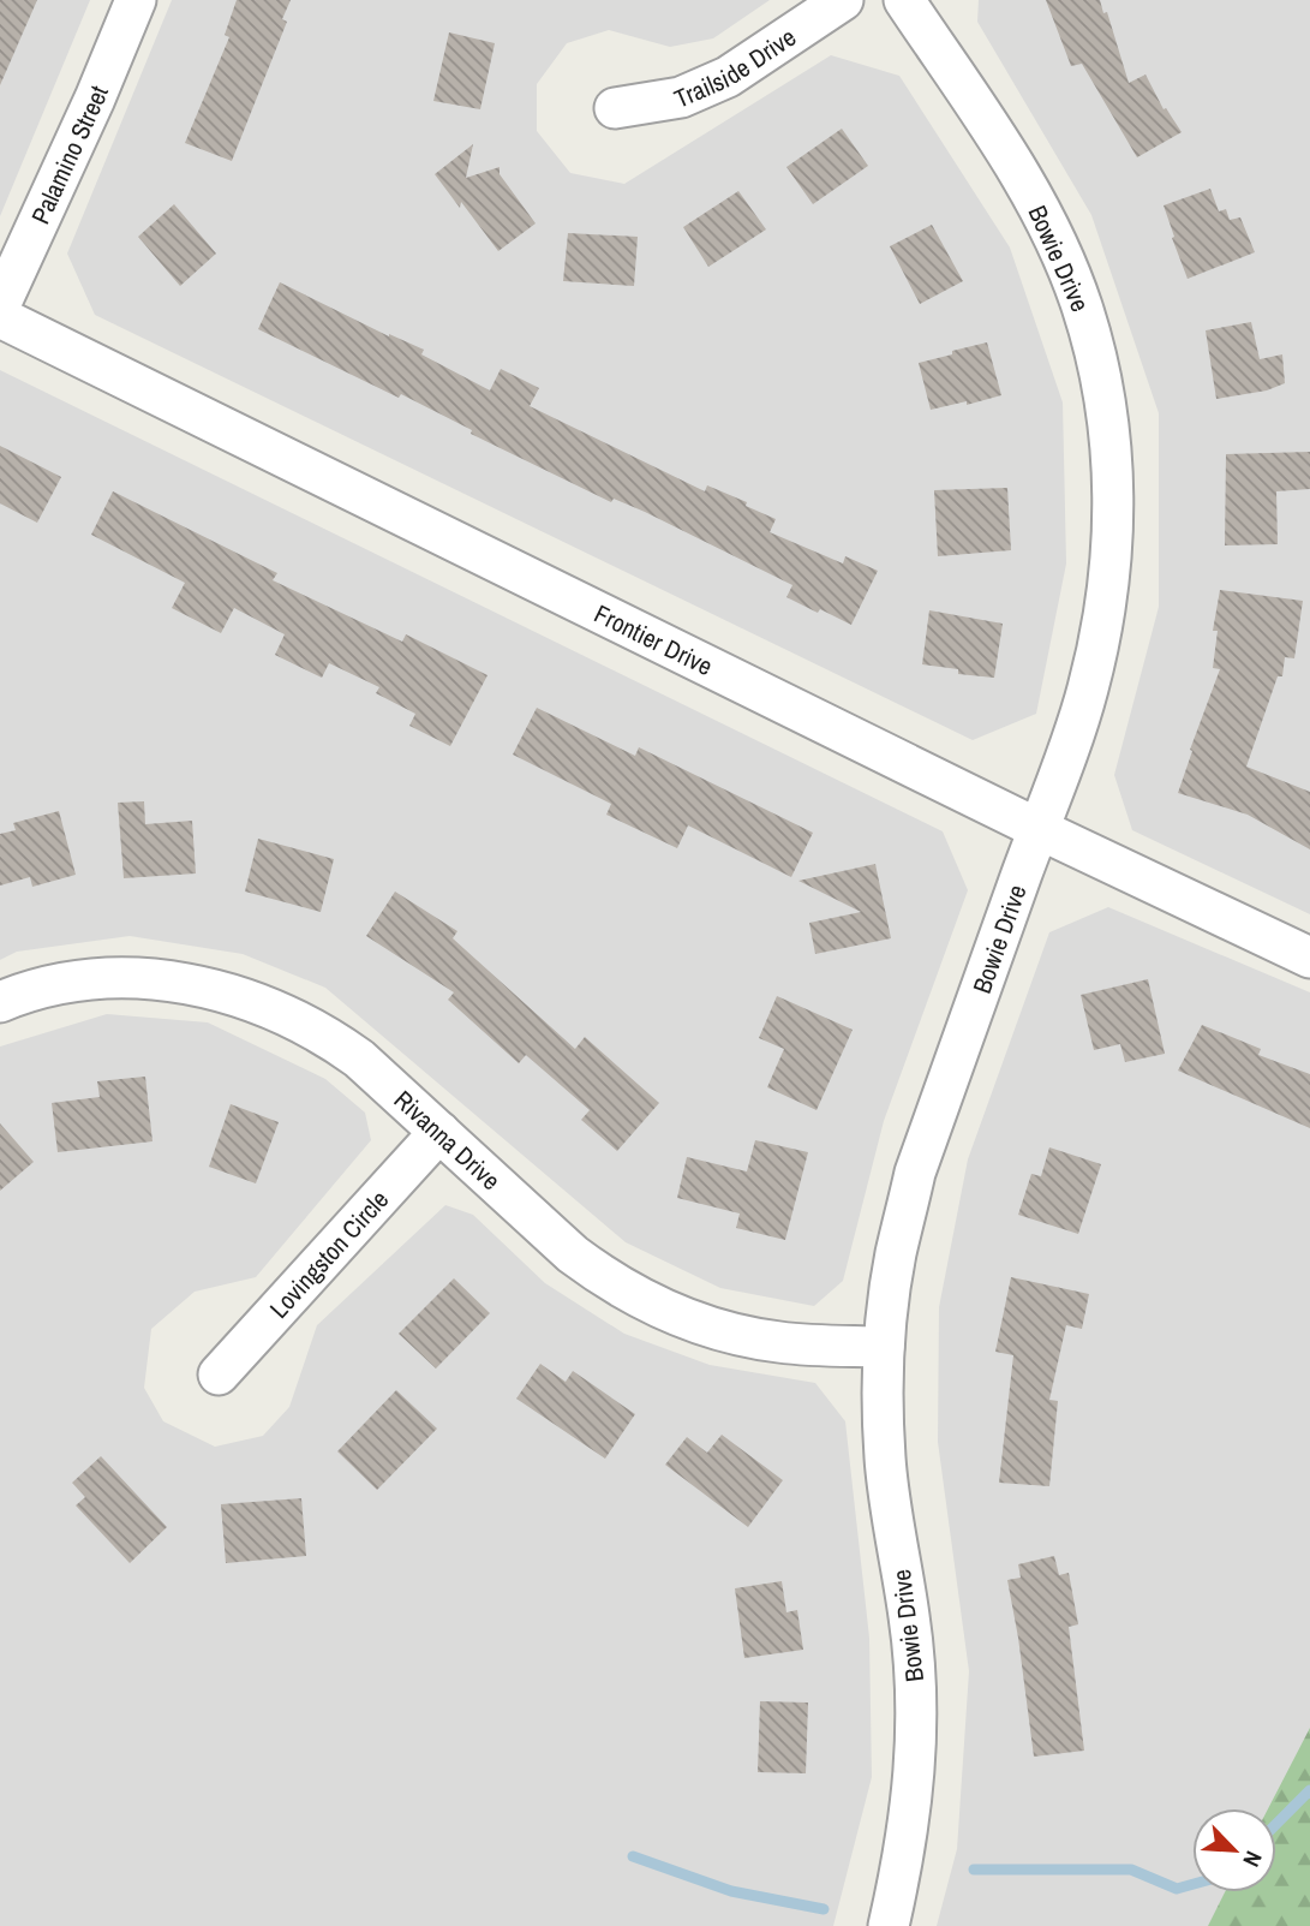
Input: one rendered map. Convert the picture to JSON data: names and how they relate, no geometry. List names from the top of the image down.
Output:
{
  "streets": {
    "street": [
      "Trailside Drive",
      "Palamino Street",
      "Bowie Drive",
      "Frontier Drive",
      "Rivanna Drive",
      "Lovingston Circle"
    ]
  },
  "crossings": [
    ["Bowie Drive", "Frontier Drive"],
    ["Bowie Drive", "Rivanna Drive"],
    ["Rivanna Drive", "Lovingston Circle"]
  ],
  "north": "bottom right"
}
